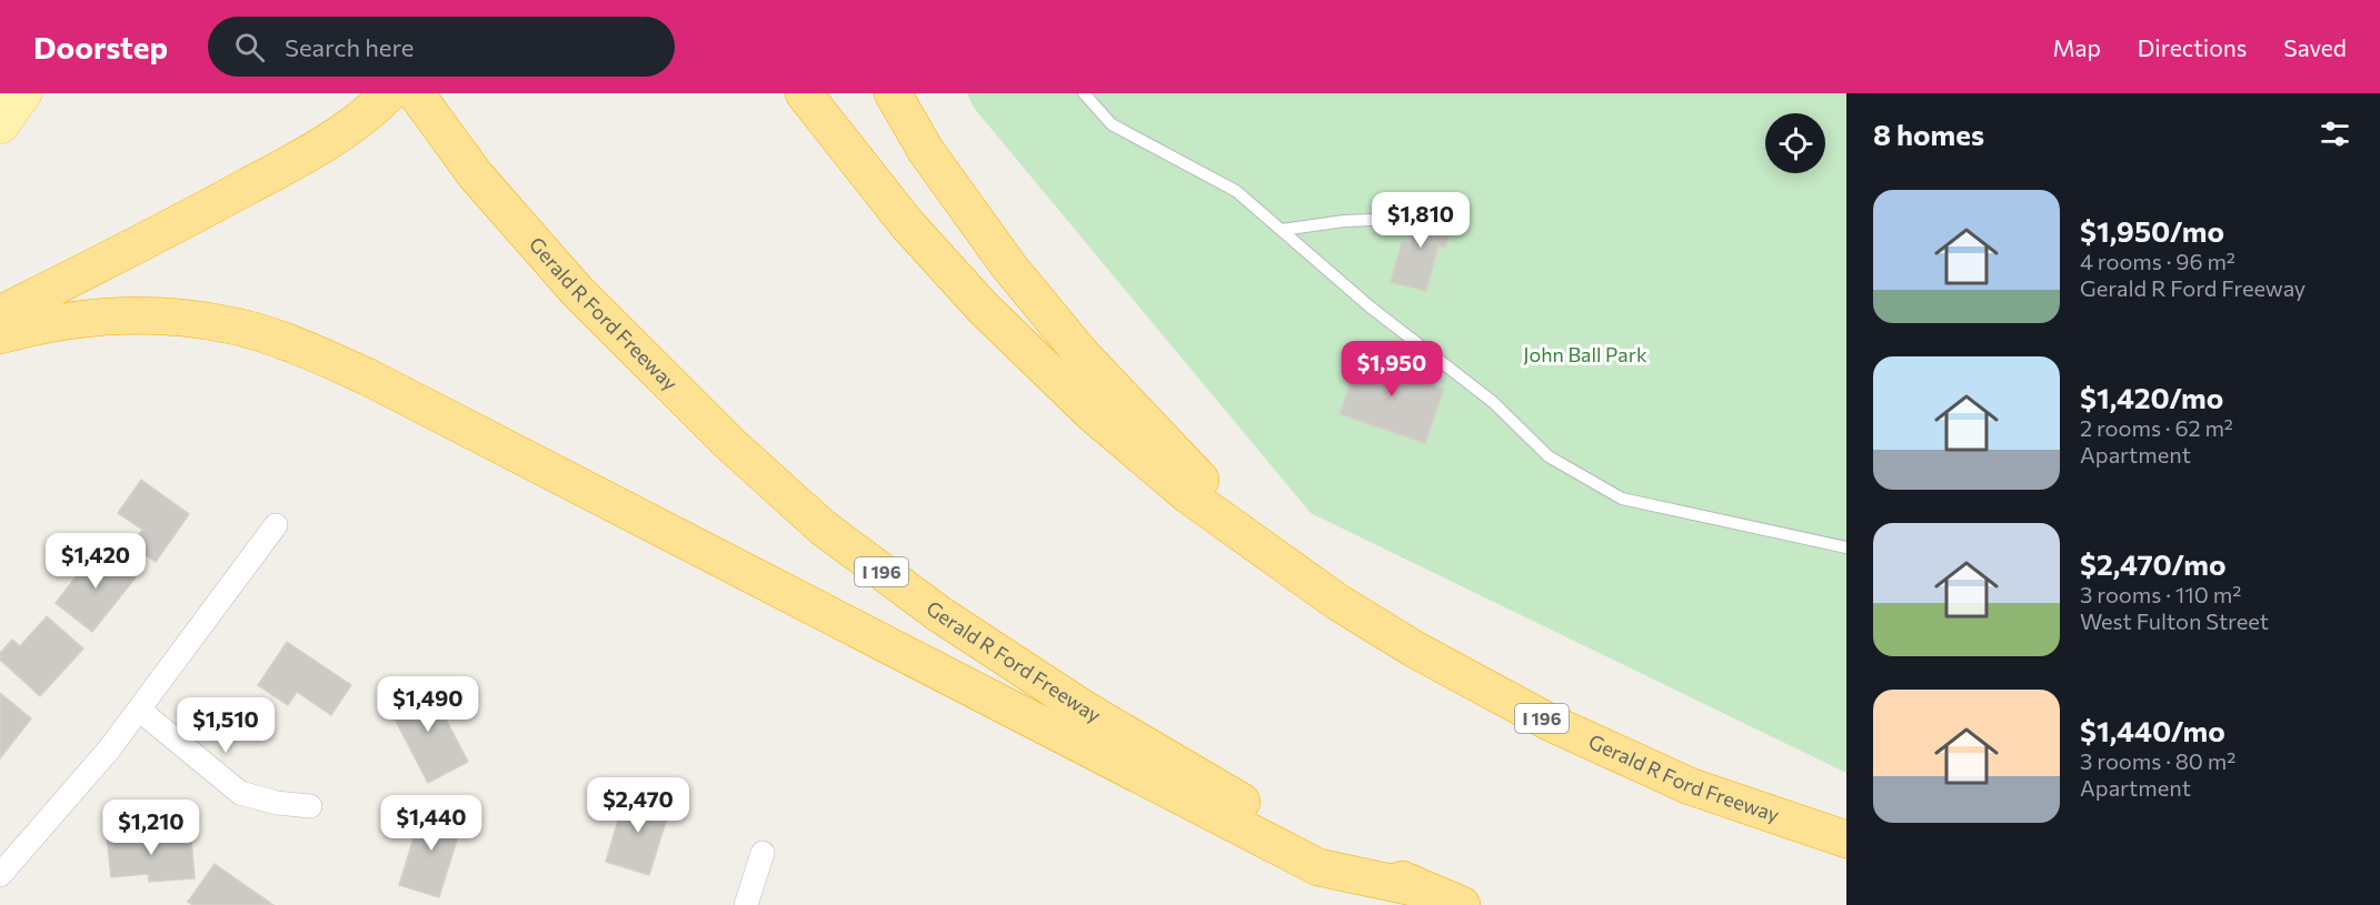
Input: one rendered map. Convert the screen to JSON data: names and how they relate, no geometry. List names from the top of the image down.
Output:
{
  "streets": {
    "highway": ["Gerald R Ford Freeway", "I 196"]
  },
  "parks": ["John Ball Park"],
  "page": {
    "header": "Doorstep",
    "search": "Search here",
    "nav": ["Map", "Directions", "Saved"],
    "heading": "8 homes",
    "list": [
      {
        "name": "$1,950/mo",
        "note": "4 rooms · 96 m² · Gerald R Ford Freeway"
      },
      {
        "name": "$1,420/mo",
        "note": "2 rooms · 62 m² · Apartment"
      },
      {
        "name": "$2,470/mo",
        "note": "3 rooms · 110 m² · West Fulton Street"
      },
      {
        "name": "$1,440/mo",
        "note": "3 rooms · 80 m² · Apartment"
      }
    ],
    "price": [
      "$1,810",
      "$1,950",
      "$1,420",
      "$1,490",
      "$1,510",
      "$2,470",
      "$1,440",
      "$1,210"
    ]
  }
}
